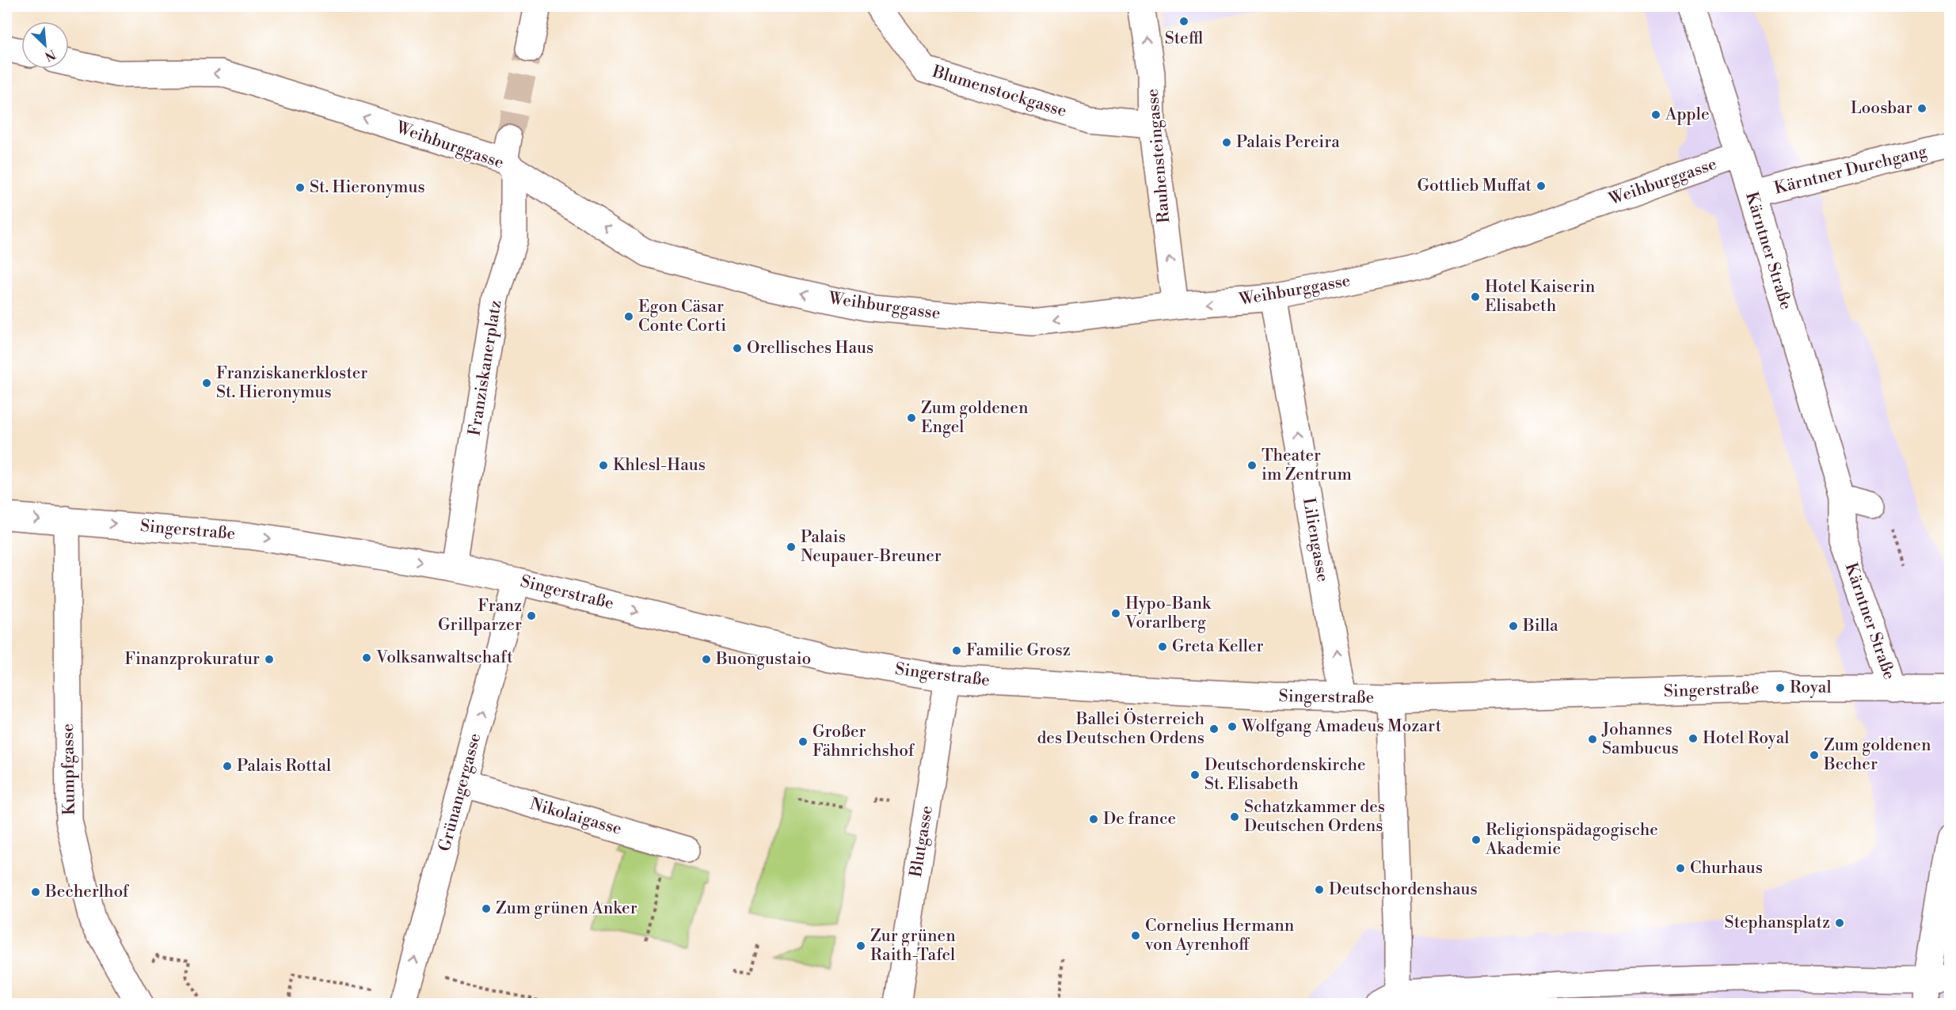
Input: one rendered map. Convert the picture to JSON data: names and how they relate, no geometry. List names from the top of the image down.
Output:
{
  "streets": {
    "street": [
      "Blumenstockgasse",
      "Weihburggasse",
      "Rauhensteingasse",
      "Kärntner Durchgang",
      "Kärntner Straße",
      "Franziskanerplatz",
      "Singerstraße",
      "Liliengasse",
      "Kumpfgasse",
      "Grünangergasse",
      "Nikolaigasse",
      "Blutgasse"
    ]
  },
  "crossings": [
    ["Blumenstockgasse", "Rauhensteingasse"],
    ["Weihburggasse", "Rauhensteingasse"],
    ["Weihburggasse", "Kärntner Straße"],
    ["Weihburggasse", "Franziskanerplatz"],
    ["Weihburggasse", "Liliengasse"],
    ["Kärntner Durchgang", "Kärntner Straße"],
    ["Kärntner Straße", "Singerstraße"],
    ["Franziskanerplatz", "Singerstraße"],
    ["Singerstraße", "Liliengasse"],
    ["Singerstraße", "Kumpfgasse"],
    ["Singerstraße", "Grünangergasse"],
    ["Singerstraße", "Blutgasse"],
    ["Grünangergasse", "Nikolaigasse"]
  ],
  "one_way": [
    "Weihburggasse",
    "Rauhensteingasse",
    "Singerstraße",
    "Liliengasse",
    "Grünangergasse"
  ],
  "places": [
    "Steffl",
    "Loosbar",
    "Apple",
    "Palais Pereira",
    "Gottlieb Muffat",
    "St. Hieronymus",
    "Hotel Kaiserin Elisabeth",
    "Egon Cäsar Conte Corti",
    "Orellisches Haus",
    "Franziskanerkloster St. Hieronymus",
    "Zum goldenen Engel",
    "Khlesl-Haus",
    "Theater im Zentrum",
    "Palais Neupauer-Breuner",
    "Hypo-Bank Vorarlberg",
    "Franz Grillparzer",
    "Billa",
    "Greta Keller",
    "Familie Grosz",
    "Volksanwaltschaft",
    "Finanzprokuratur",
    "Buongustaio",
    "Royal",
    "Wolfgang Amadeus Mozart",
    "Ballei Österreich des Deutschen Ordens",
    "Hotel Royal",
    "Johannes Sambucus",
    "Großer Fähnrichshof",
    "Zum goldenen Becher",
    "Palais Rottal",
    "Deutschordenskirche St. Elisabeth",
    "Schatzkammer des Deutschen Ordens",
    "De france",
    "Religionspädagogische Akademie",
    "Churhaus",
    "Deutschordenshaus",
    "Becherlhof",
    "Zum grünen Anker",
    "Stephansplatz",
    "Cornelius Hermann von Ayrenhoff",
    "Zur grünen Raith-Tafel"
  ],
  "north": "bottom right"
}
